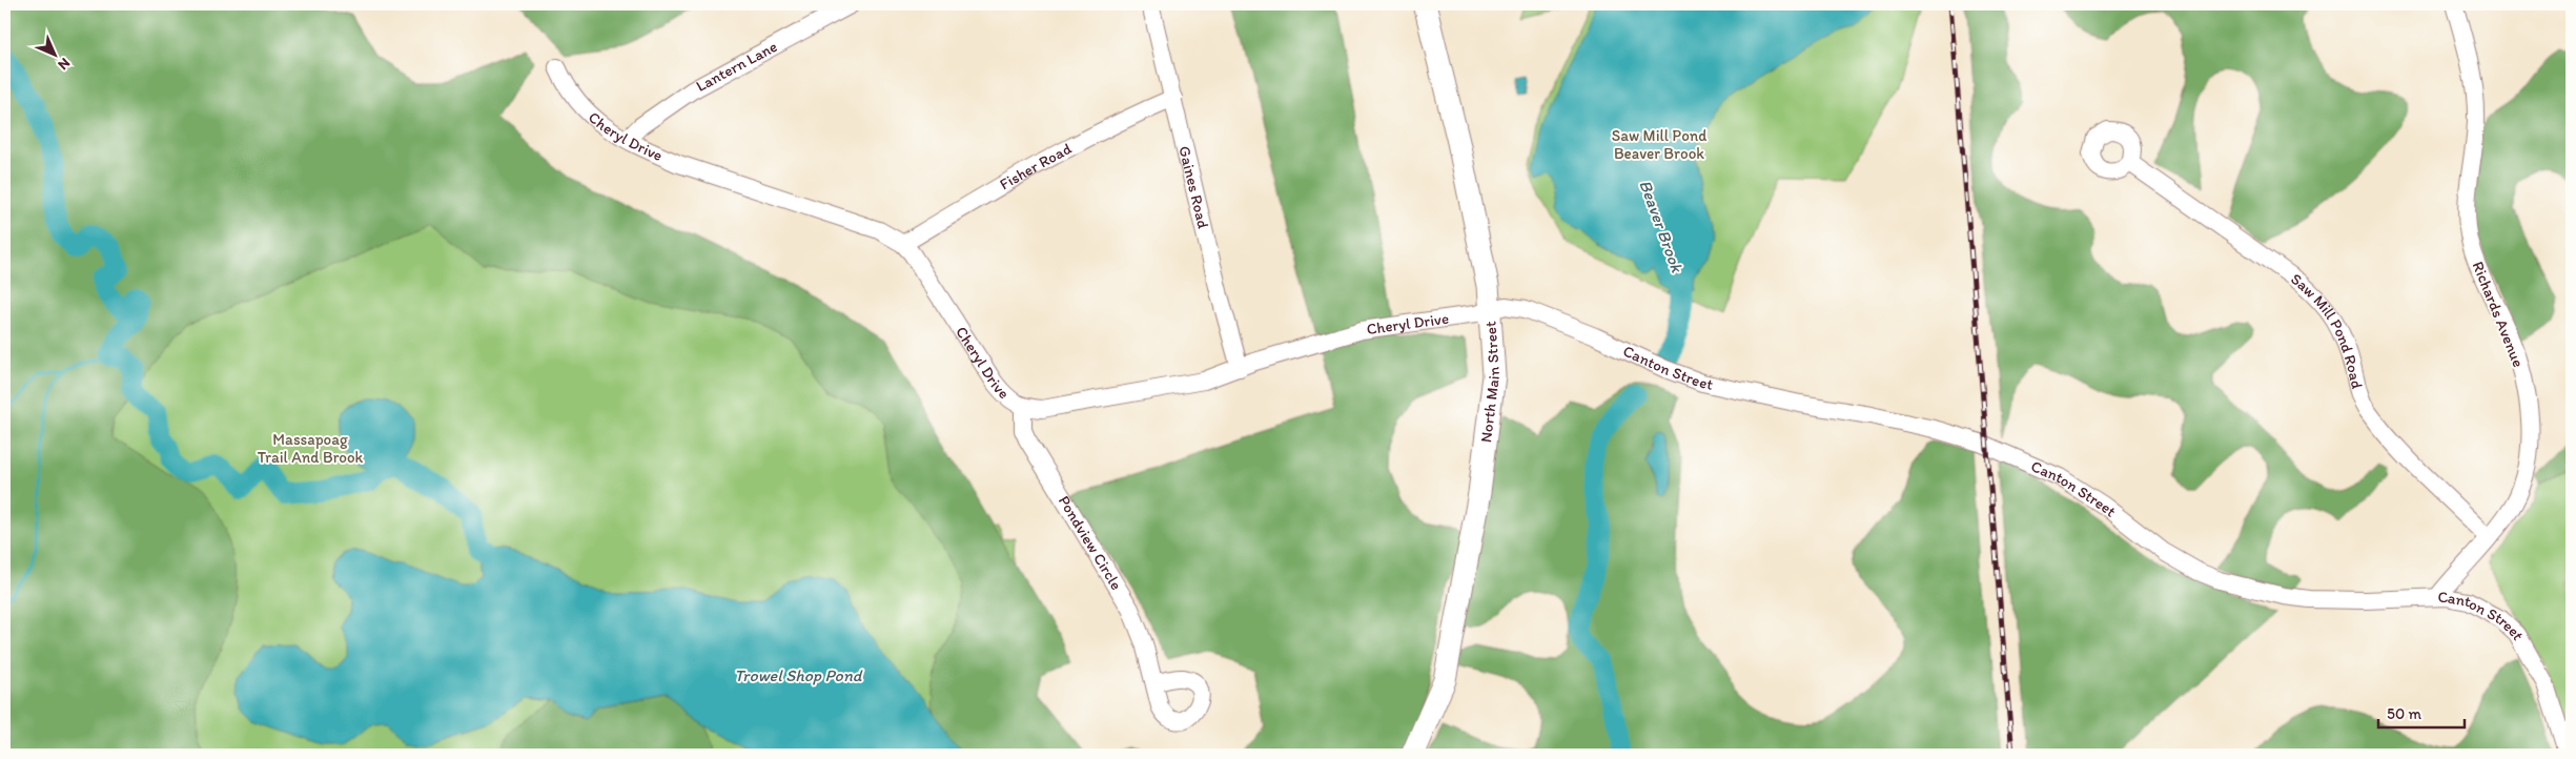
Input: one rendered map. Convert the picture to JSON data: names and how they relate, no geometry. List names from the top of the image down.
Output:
{
  "streets": {
    "main road": ["North Main Street"],
    "street": [
      "Lantern Lane",
      "Cheryl Drive",
      "Fisher Road",
      "Gaines Road",
      "Richards Avenue",
      "Saw Mill Pond Road",
      "Canton Street",
      "Pondview Circle"
    ]
  },
  "crossings": [
    ["Lantern Lane", "Cheryl Drive"],
    ["Cheryl Drive", "Fisher Road"],
    ["Cheryl Drive", "Gaines Road"],
    ["Cheryl Drive", "Canton Street"],
    ["Cheryl Drive", "North Main Street"],
    ["Cheryl Drive", "Pondview Circle"],
    ["Fisher Road", "Gaines Road"],
    ["Richards Avenue", "Saw Mill Pond Road"],
    ["Richards Avenue", "Canton Street"],
    ["Canton Street", "North Main Street"]
  ],
  "water": ["Beaver Brook", "Trowel Shop Pond"],
  "parks": ["Saw Mill Pond Beaver Brook", "Massapoag Trail And Brook"],
  "scale_bar": "50 m",
  "north": "bottom right"
}
